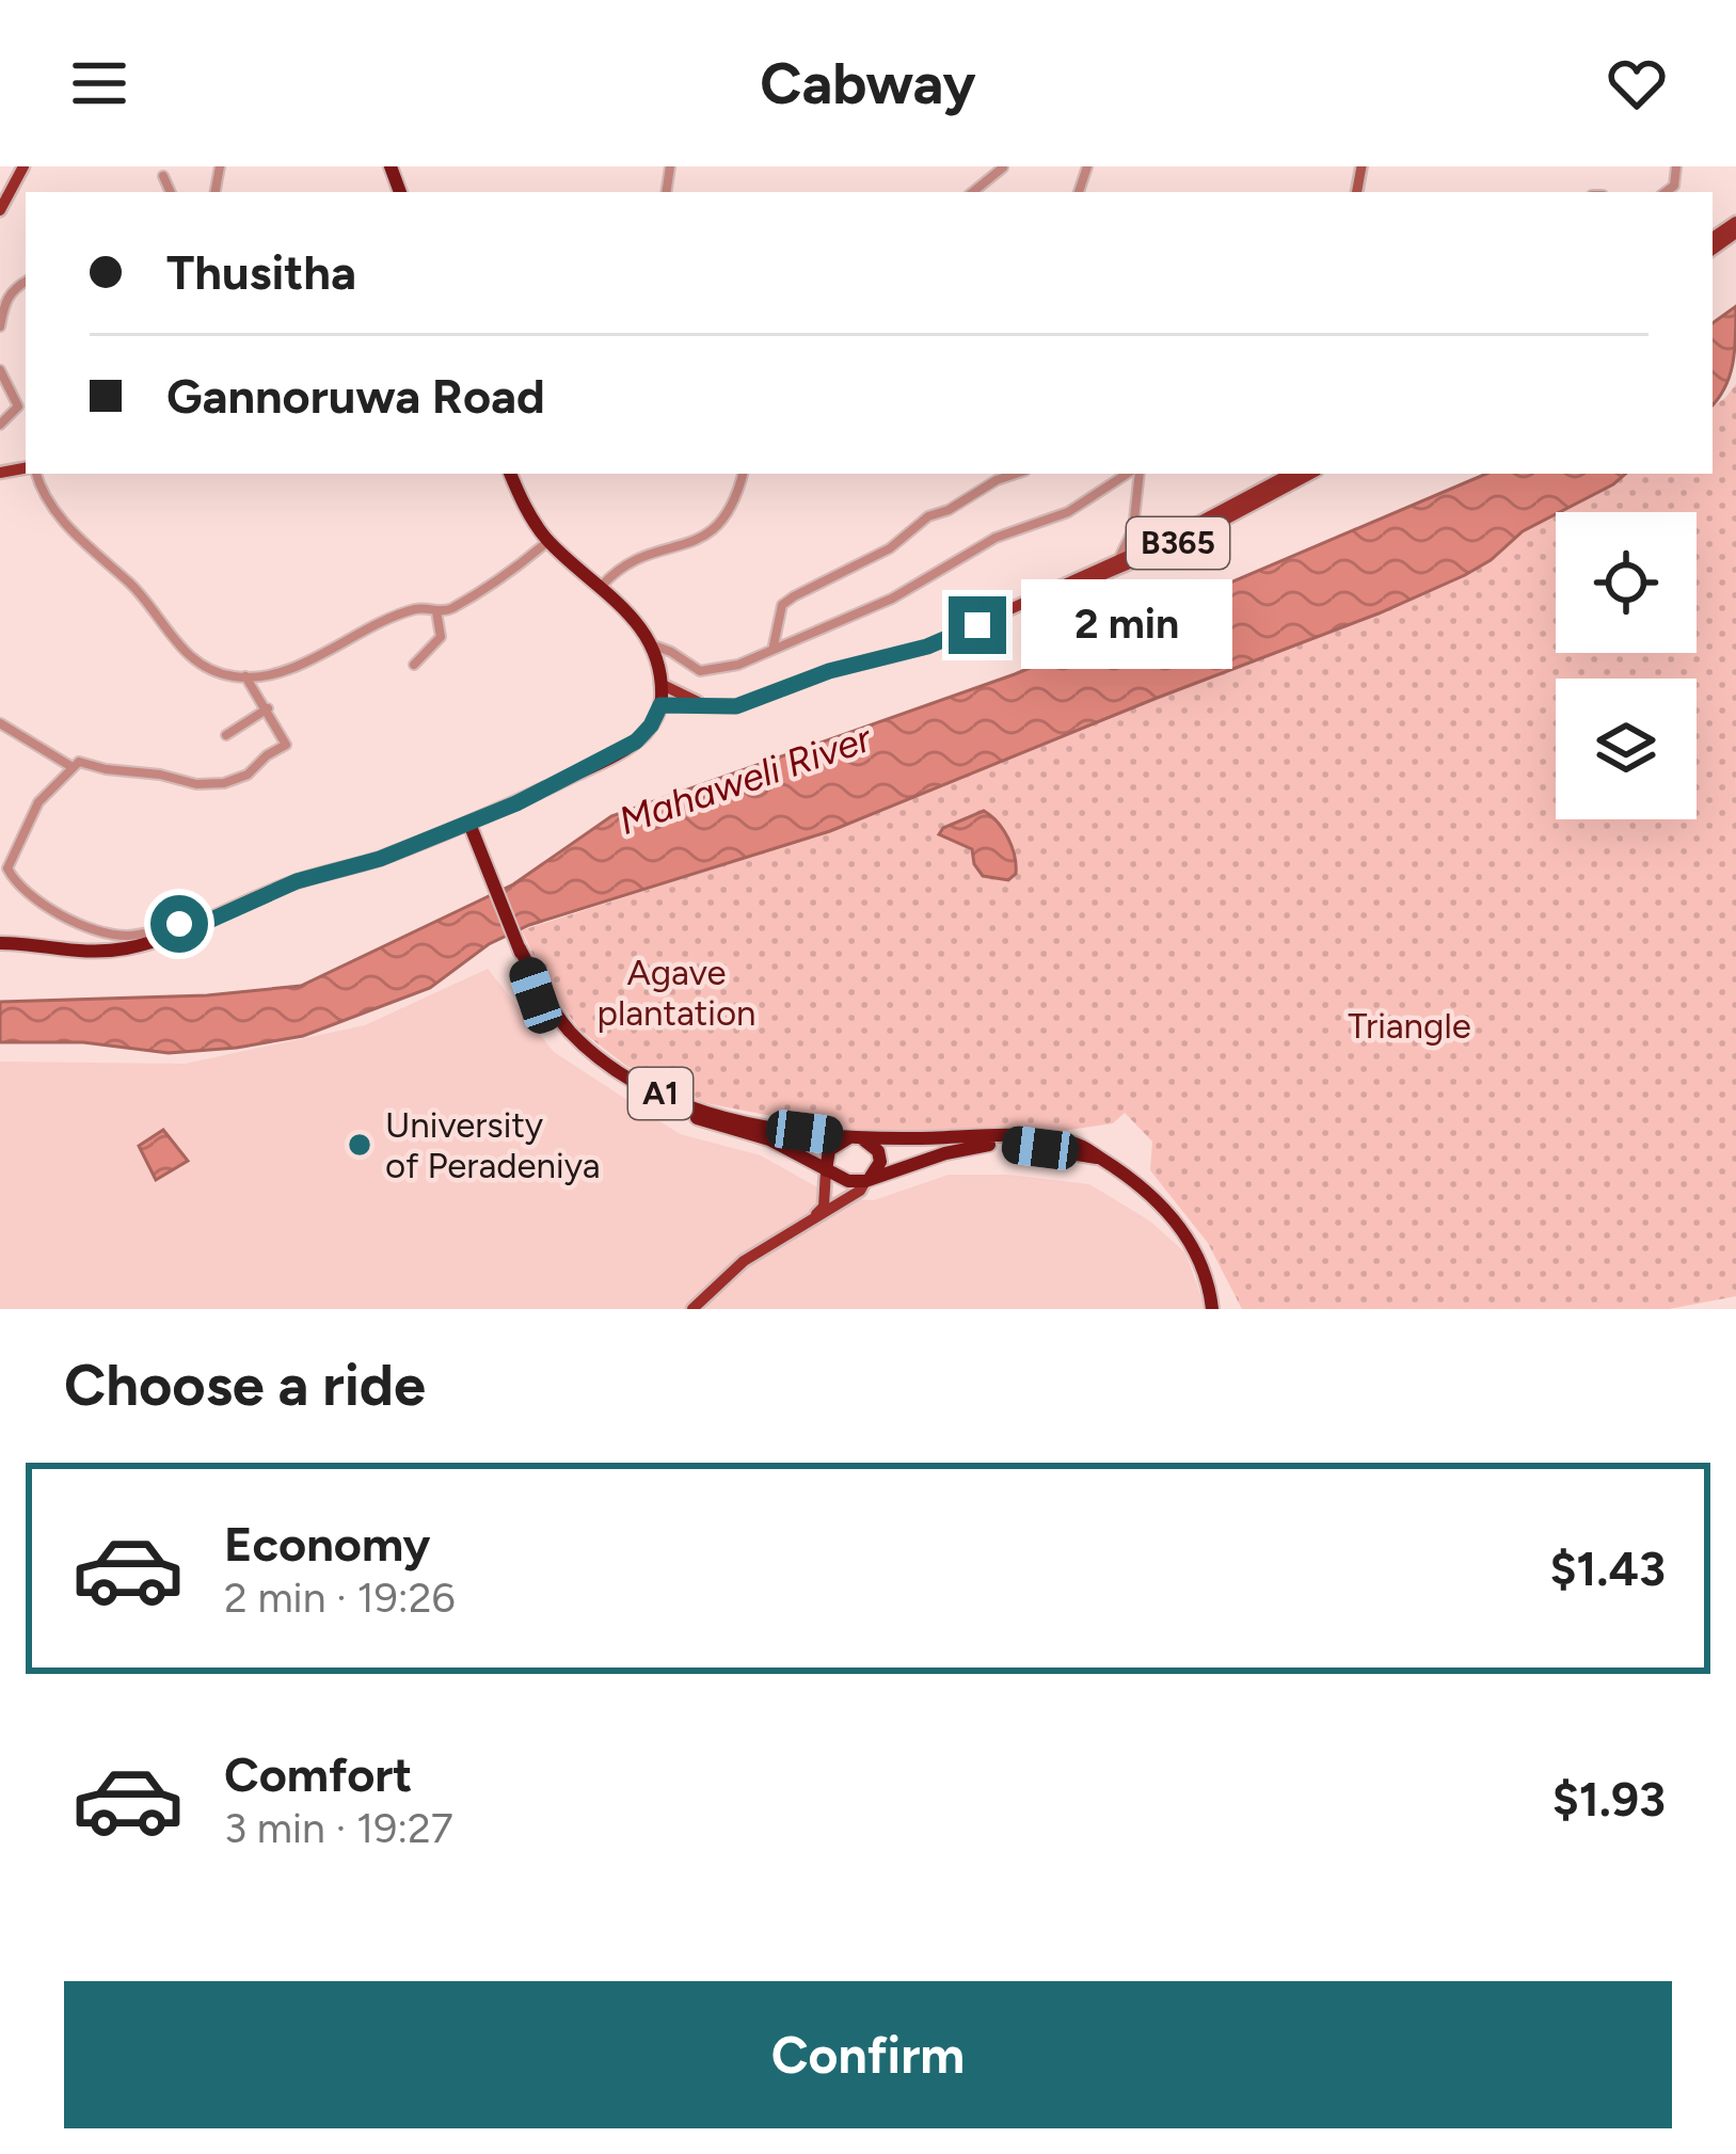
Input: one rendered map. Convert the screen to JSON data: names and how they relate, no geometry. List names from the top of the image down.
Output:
{
  "streets": {
    "highway": ["A1"],
    "main road": ["B365"]
  },
  "water": ["Mahaweli River"],
  "parks": ["Agave plantation", "Triangle"],
  "places": ["University of Peradeniya"],
  "page": {
    "header": "Cabway",
    "banner": ["Thusitha", "Gannoruwa Road"],
    "bubble": "2 min",
    "heading": "Choose a ride",
    "list": [
      {
        "name": "Economy",
        "note": "2 min · 19:26",
        "value": "$1.43"
      },
      {
        "name": "Comfort",
        "note": "3 min · 19:27",
        "value": "$1.93"
      }
    ],
    "buttons": "Confirm"
  }
}
